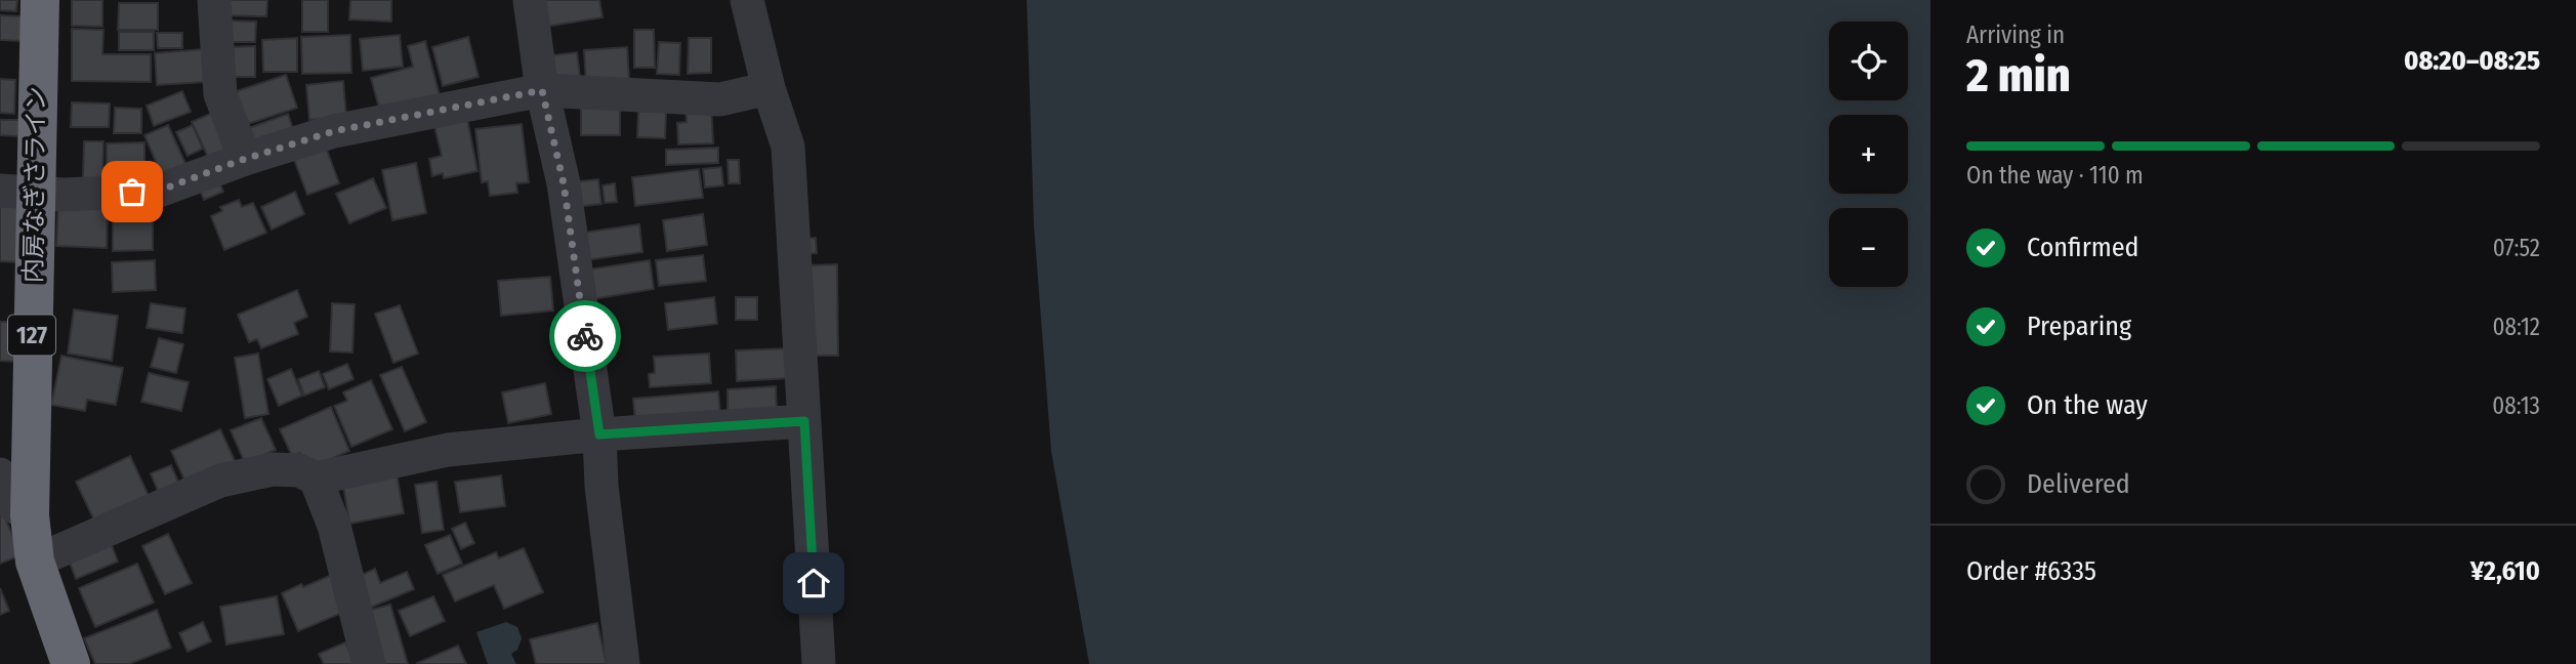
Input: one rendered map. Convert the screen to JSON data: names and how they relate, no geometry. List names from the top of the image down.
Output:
{
  "streets": {
    "highway": ["内房なぎさライン", "127"]
  },
  "page": {
    "heading": ["2 min", "Arriving in", "08:20–08:25"],
    "panel": ["Order #6335", "¥2,610"],
    "map_buttons": ["+", "−"],
    "bar": "On the way · 110 m",
    "list": [
      ["Confirmed", "07:52"],
      ["Preparing", "08:12"],
      ["On the way", "08:13"],
      "Delivered"
    ]
  }
}
